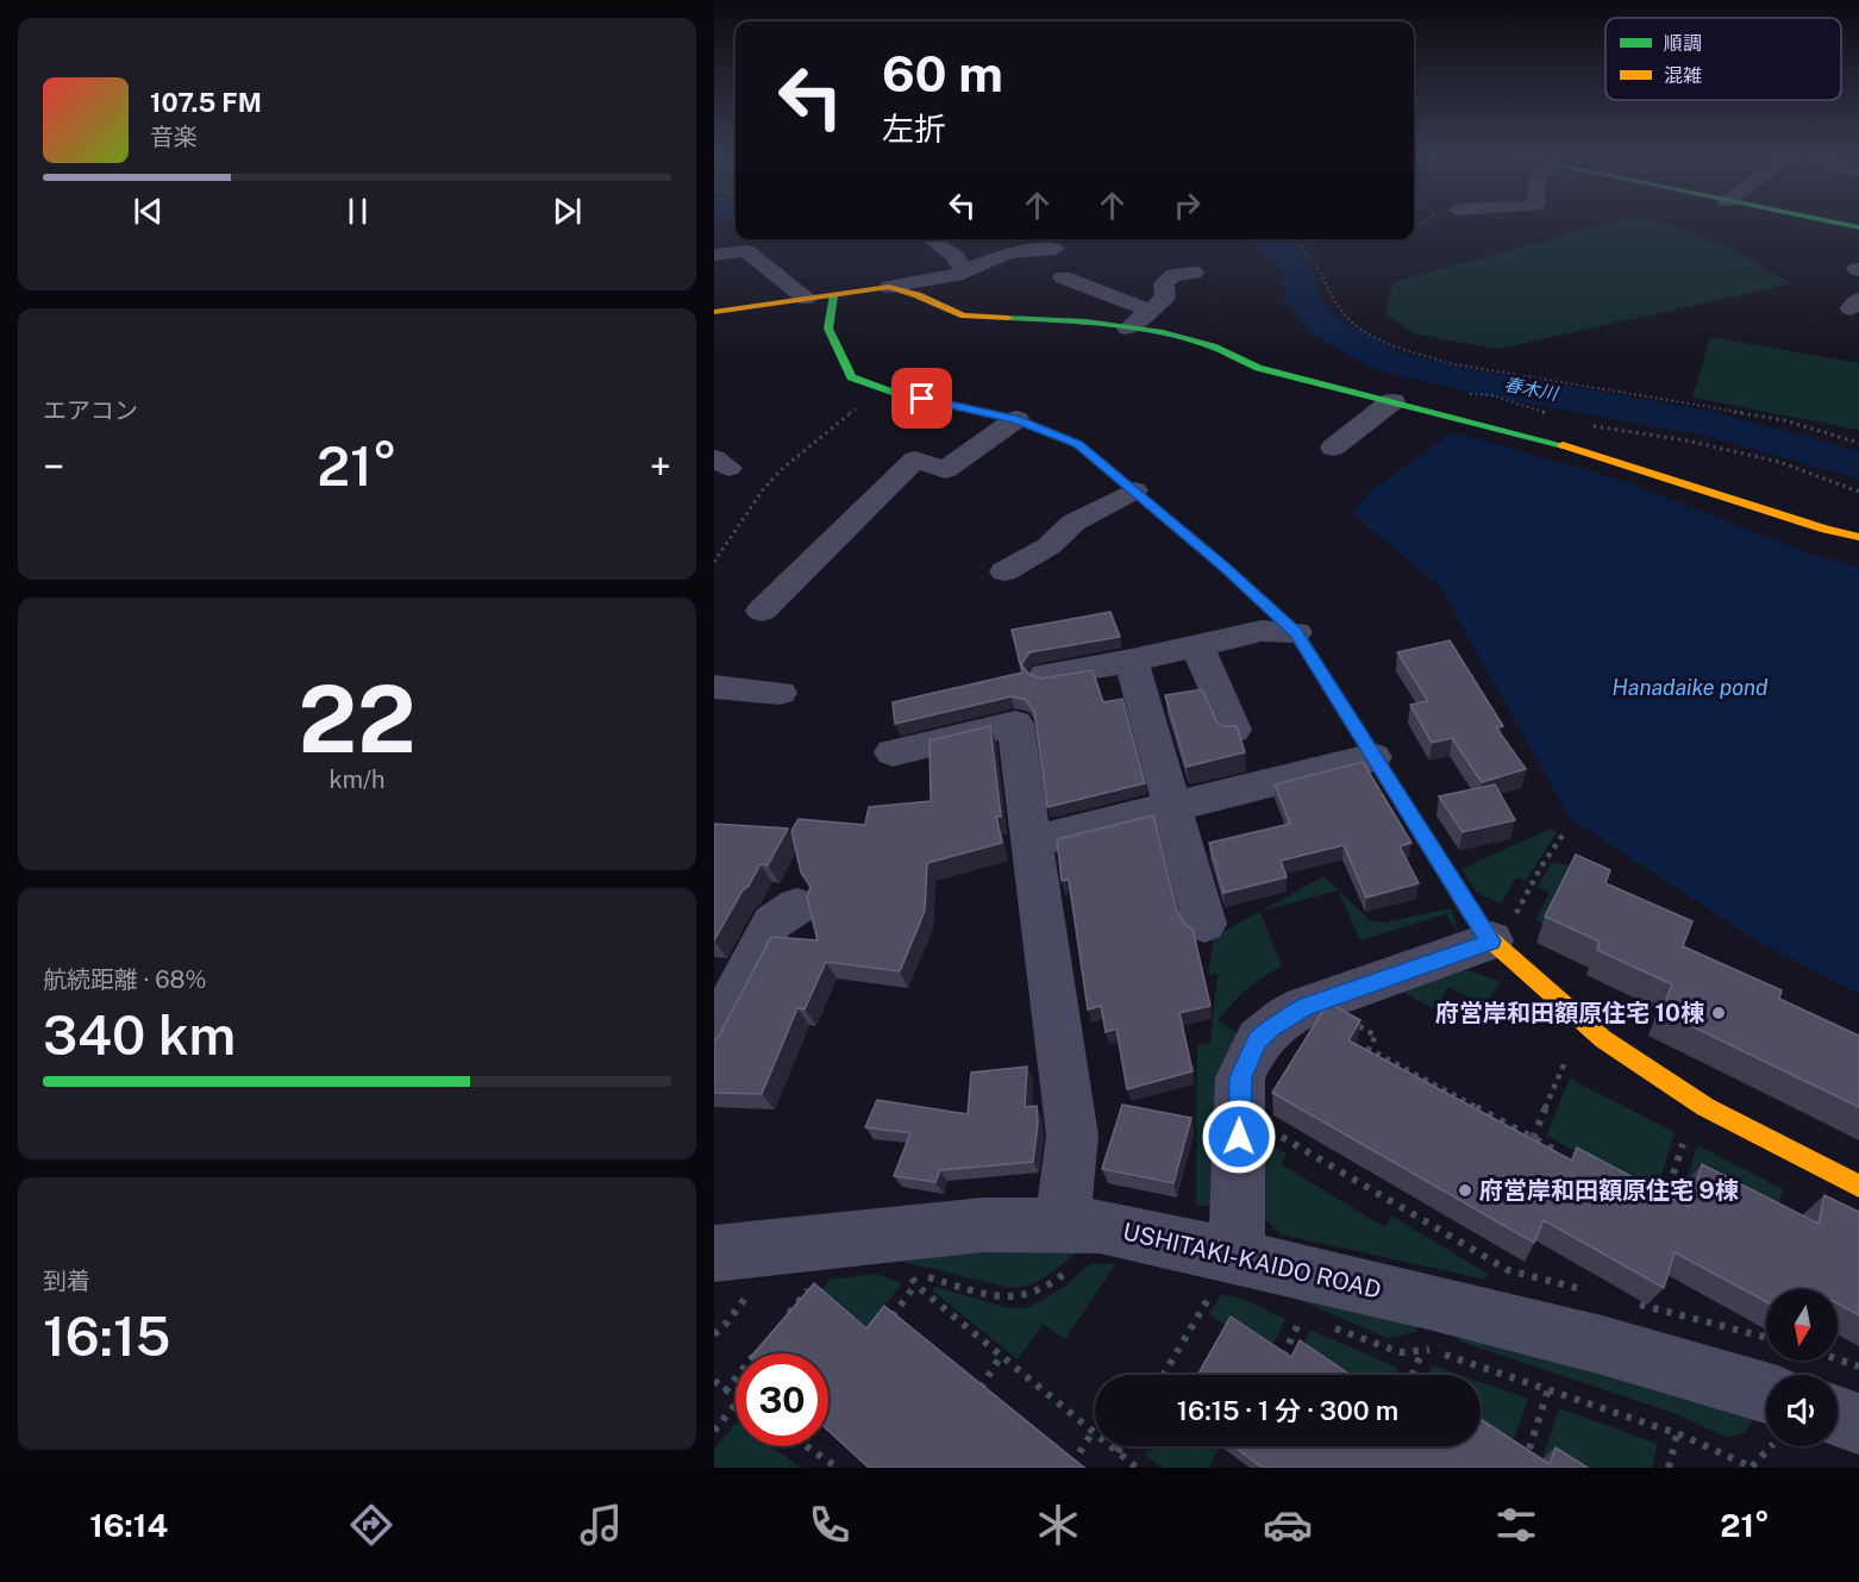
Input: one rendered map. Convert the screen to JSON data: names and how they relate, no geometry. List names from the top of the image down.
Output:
{
  "streets": {
    "street": ["USHITAKI-KAIDO ROAD"]
  },
  "water": ["春木川", "Hanadaike pond"],
  "places": ["府営岸和田額原住宅 10棟", "府営岸和田額原住宅 9棟"],
  "legend": ["順調", "混雑"],
  "north": "bottom",
  "page": {
    "turn": ["60 m", "左折"],
    "song": ["107.5 FM", "音楽"],
    "tile": [
      "エアコン",
      ["22", "km/h"],
      ["航続距離 · 68%", "340 km"],
      ["到着", "16:15"]
    ],
    "heat": ["−", "21°", "+"],
    "limit": "30",
    "trip": "16:15 · 1 分 · 300 m",
    "tabs": ["16:14", "21°"]
  }
}
